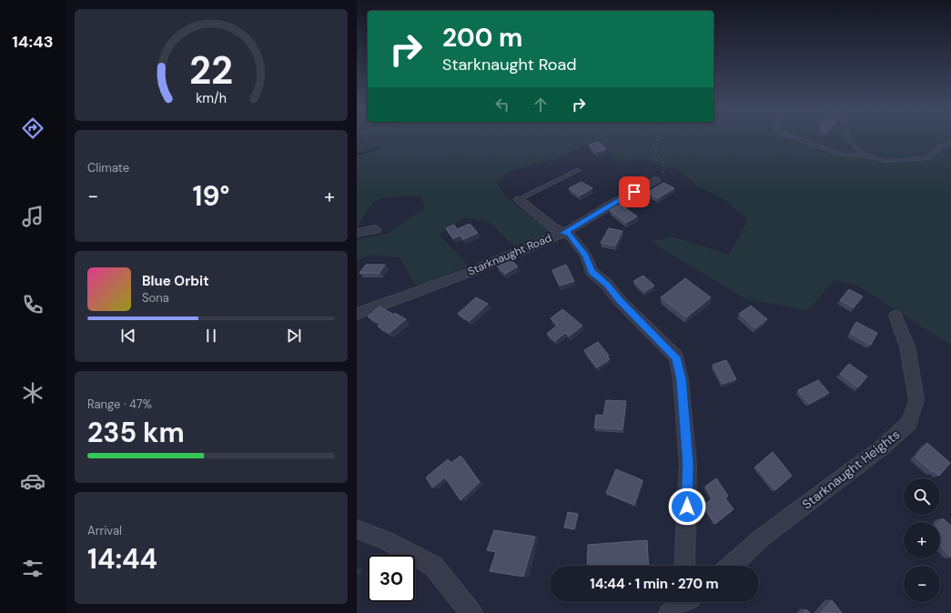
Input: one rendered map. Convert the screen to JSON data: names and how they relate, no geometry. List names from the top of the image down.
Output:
{
  "streets": {
    "street": ["Starknaught Road", "Starknaught Heights"]
  },
  "page": {
    "tabs": "14:43",
    "turn": ["200 m", "Starknaught Road"],
    "tile": [
      "Climate",
      ["Range · 47%", "235 km"],
      ["Arrival", "14:44"]
    ],
    "heat": ["−", "19°", "+"],
    "song": ["Blue Orbit", "Sona"],
    "map_buttons": ["+", "−"],
    "limit": "30",
    "trip": "14:44 · 1 min · 270 m",
    "gauge": ["22", "km/h"]
  }
}
